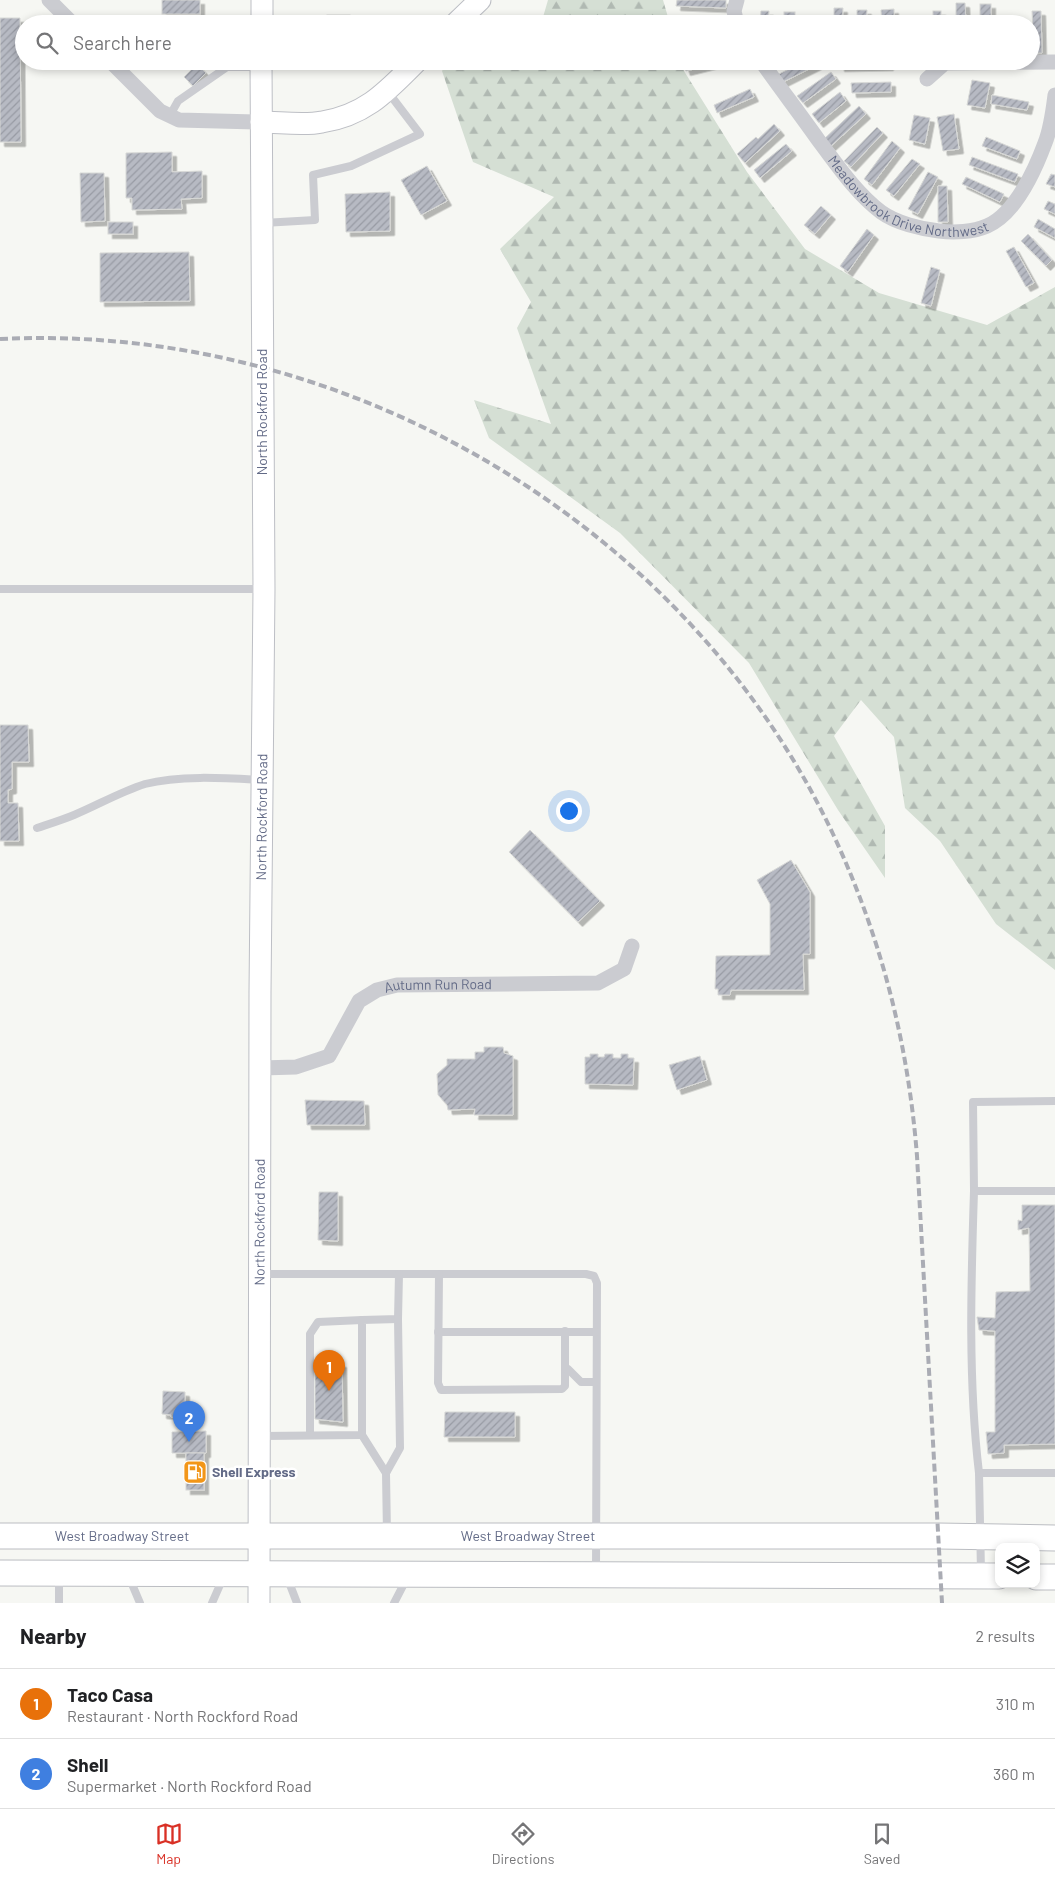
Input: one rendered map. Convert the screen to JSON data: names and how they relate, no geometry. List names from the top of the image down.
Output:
{
  "streets": {
    "main road": ["West Broadway Street"],
    "street": ["Meadowbrook Drive Northwest", "North Rockford Road", "Autumn Run Road"]
  },
  "crossings": [
    ["North Rockford Road", "Autumn Run Road"],
    ["North Rockford Road", "West Broadway Street"]
  ],
  "places": {
    "fuel station": ["Shell Express"]
  },
  "page": {
    "search": "Search here",
    "pins": ["1", "2"],
    "heading": ["Nearby", "2 results"],
    "list": [
      {
        "mark": "1",
        "name": "Taco Casa",
        "note": "Restaurant · North Rockford Road",
        "value": "310 m"
      },
      {
        "mark": "2",
        "name": "Shell",
        "note": "Supermarket · North Rockford Road",
        "value": "360 m"
      }
    ],
    "nav": ["Map", "Directions", "Saved"]
  }
}
